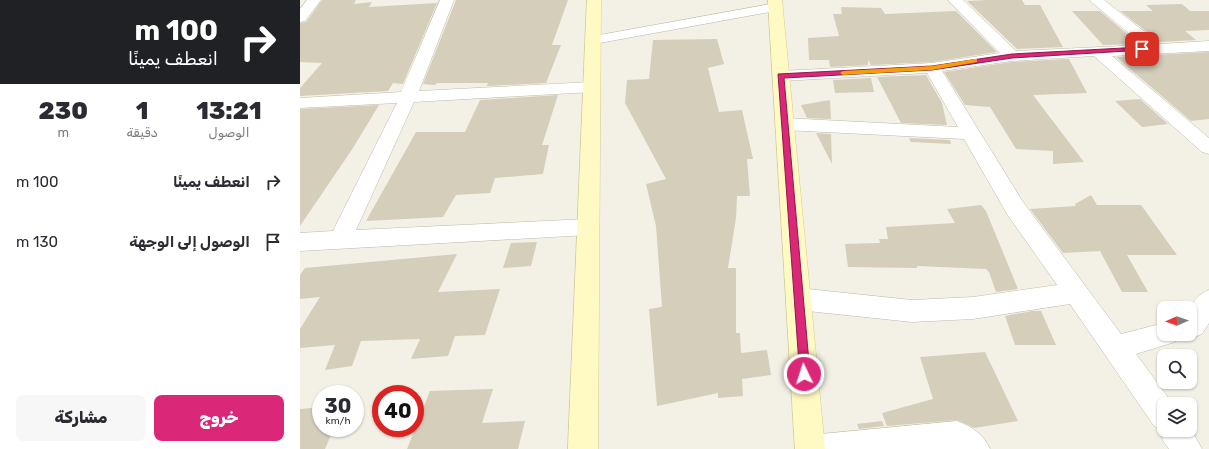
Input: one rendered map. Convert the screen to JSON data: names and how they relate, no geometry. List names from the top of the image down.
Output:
{
  "north": "left",
  "page": {
    "turn": ["100 m", "انعطف يمينًا"],
    "eta": [
      "13:21",
      "الوصول",
      "1",
      "دقيقة",
      "230",
      "m"
    ],
    "list": [
      {
        "name": "انعطف يمينًا",
        "value": "100 m"
      },
      {
        "name": "الوصول إلى الوجهة",
        "value": "130 m"
      }
    ],
    "speed": "30 km/h",
    "limit": "40",
    "buttons": ["خروج", "مشاركة"]
  }
}
